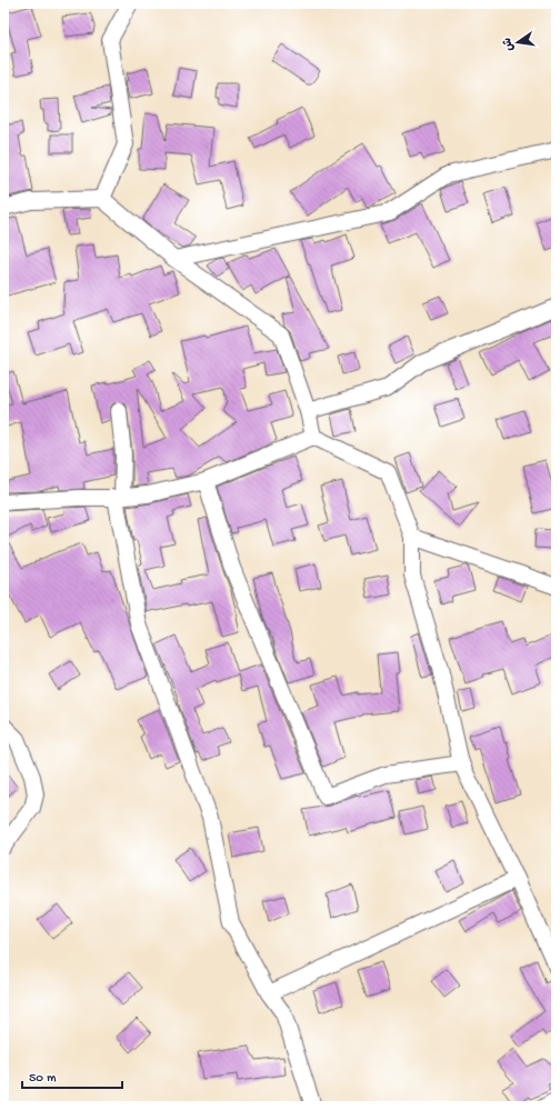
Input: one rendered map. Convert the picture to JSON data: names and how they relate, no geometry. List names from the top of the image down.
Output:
{
  "scale_bar": "50 m",
  "north": "left"
}
